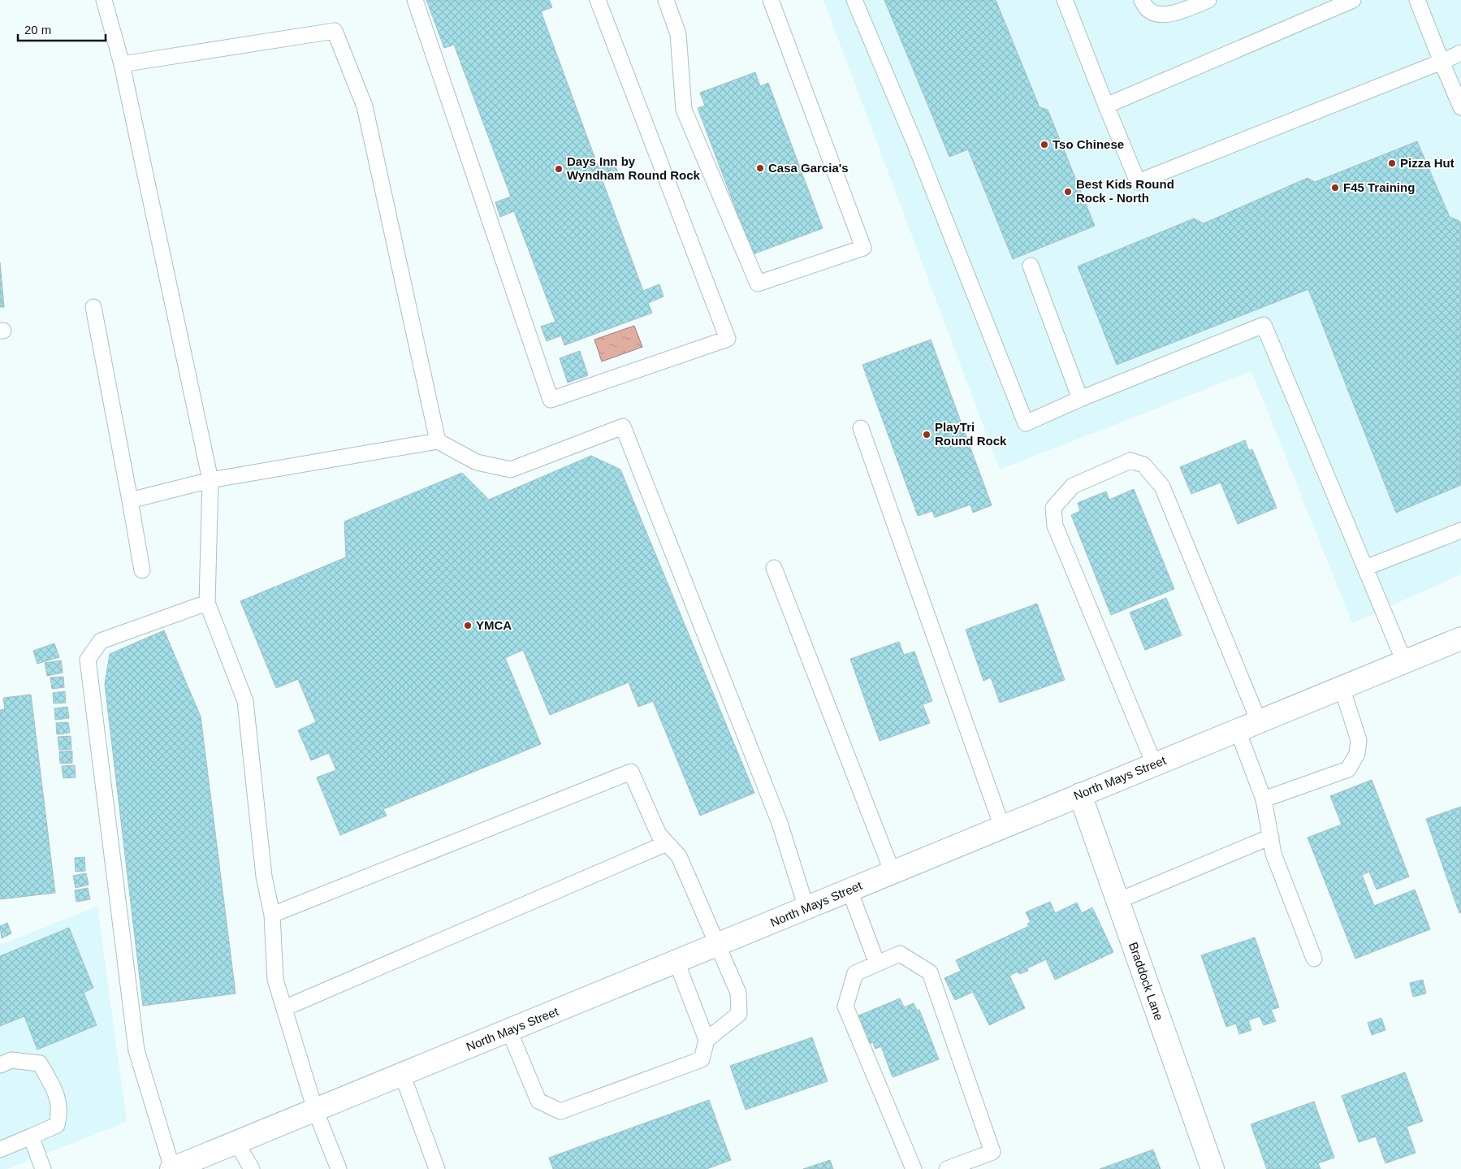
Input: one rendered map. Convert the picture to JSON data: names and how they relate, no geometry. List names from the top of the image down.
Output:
{
  "streets": {
    "main road": ["North Mays Street", "Braddock Lane"]
  },
  "crossings": [
    ["North Mays Street", "Braddock Lane"]
  ],
  "places": [
    "Tso Chinese",
    "Pizza Hut",
    "Casa Garcia's",
    "Days Inn by Wyndham Round Rock",
    "F45 Training",
    "Best Kids Round Rock - North",
    "PlayTri Round Rock",
    "YMCA"
  ],
  "scale_bar": "20 m"
}
